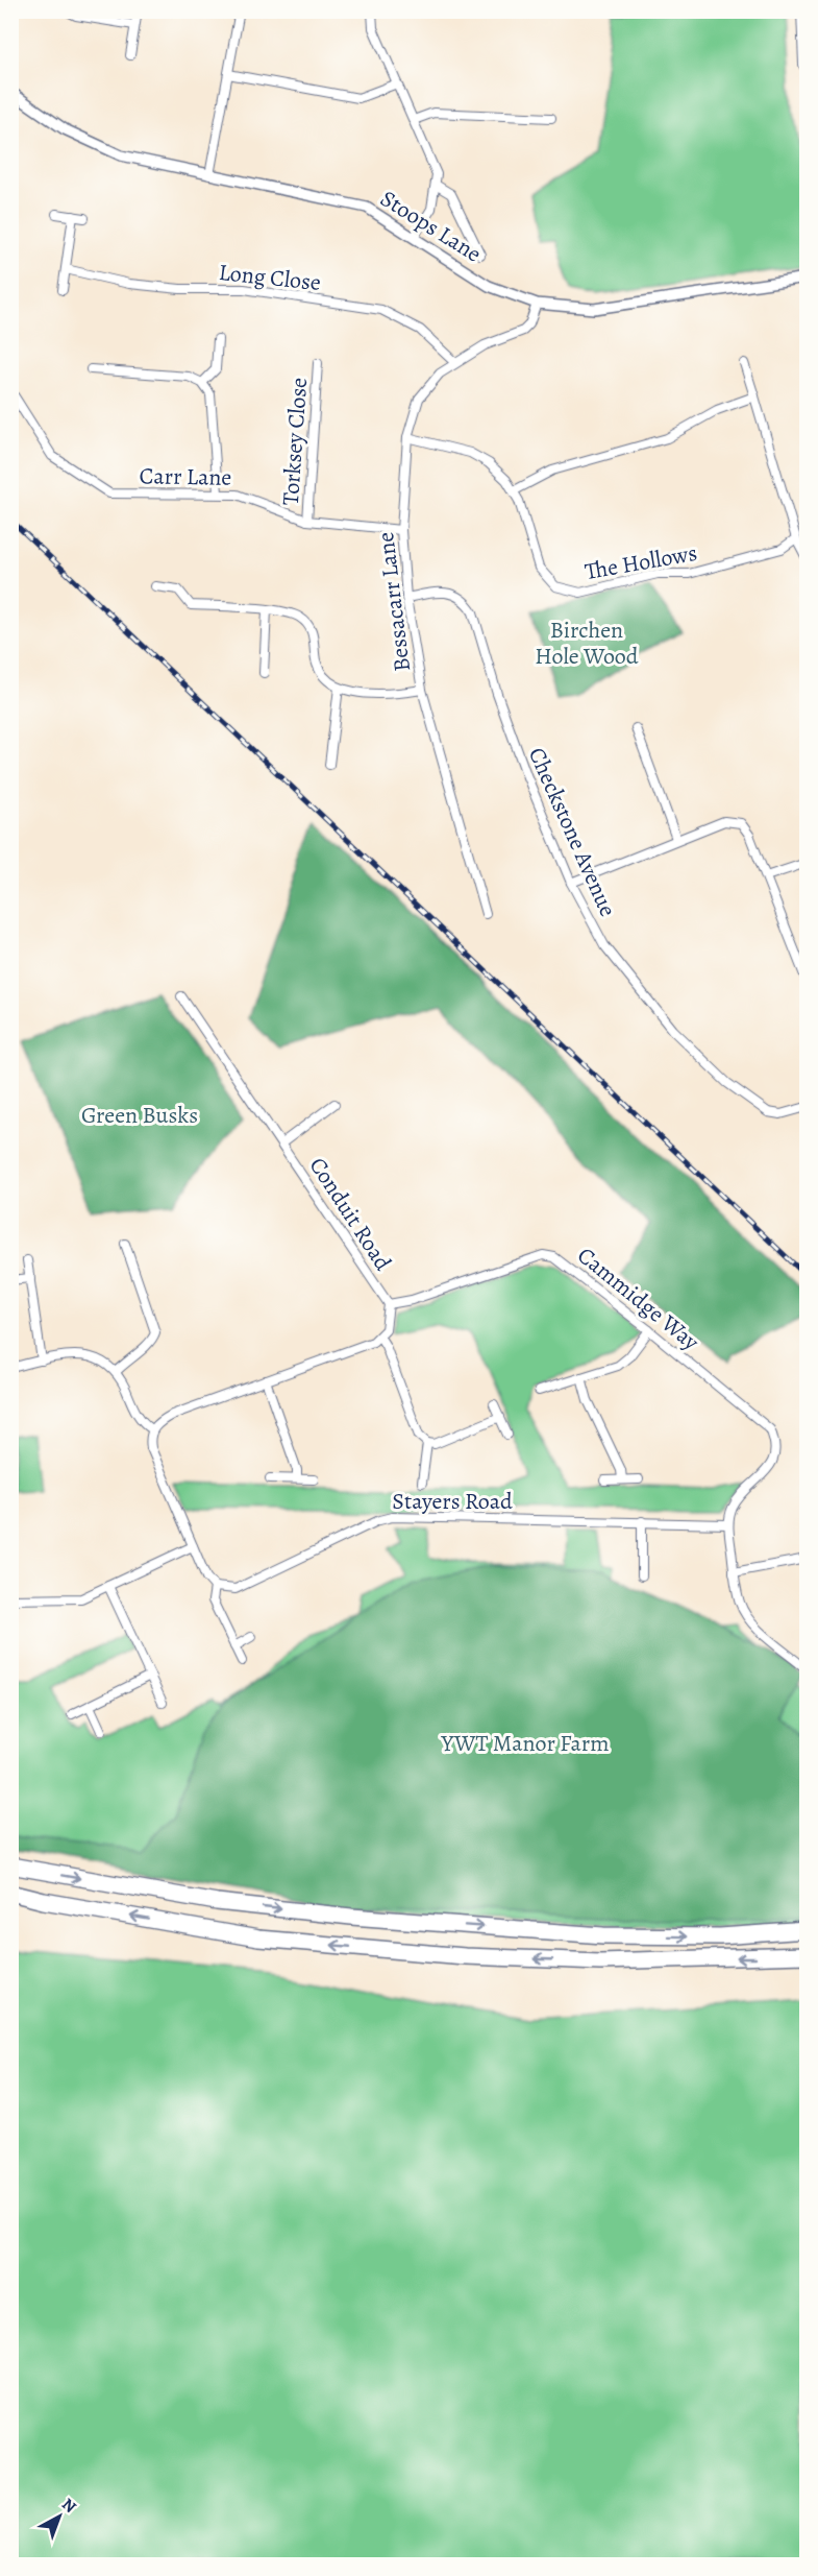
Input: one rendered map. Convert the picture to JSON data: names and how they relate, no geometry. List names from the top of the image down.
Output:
{
  "streets": {
    "street": [
      "Stoops Lane",
      "Long Close",
      "Torksey Close",
      "Carr Lane",
      "The Hollows",
      "Bessacarr Lane",
      "Checkstone Avenue",
      "Conduit Road",
      "Cammidge Way",
      "Stayers Road"
    ]
  },
  "crossings": [
    ["Stoops Lane", "Bessacarr Lane"],
    ["Long Close", "Bessacarr Lane"],
    ["Torksey Close", "Carr Lane"],
    ["Carr Lane", "Bessacarr Lane"],
    ["The Hollows", "Bessacarr Lane"],
    ["Bessacarr Lane", "Checkstone Avenue"],
    ["Conduit Road", "Cammidge Way"],
    ["Cammidge Way", "Stayers Road"]
  ],
  "parks": ["Birchen Hole Wood", "Green Busks", "YWT Manor Farm"],
  "north": "top right"
}
